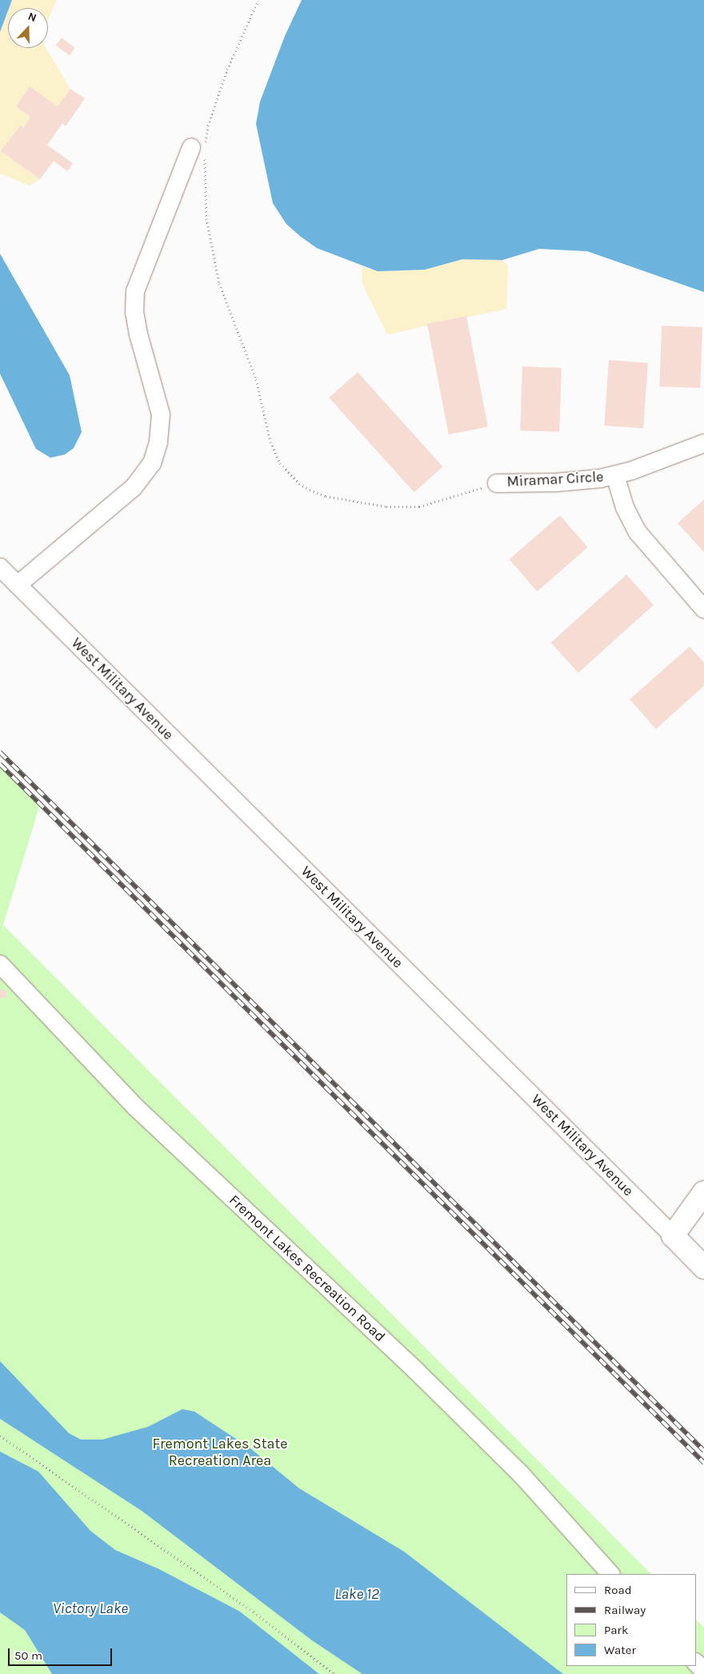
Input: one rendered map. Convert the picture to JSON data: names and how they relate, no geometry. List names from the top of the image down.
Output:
{
  "streets": {
    "main road": ["West Military Avenue"],
    "street": ["Miramar Circle", "Fremont Lakes Recreation Road"]
  },
  "water": ["Lake 12", "Victory Lake"],
  "parks": ["Fremont Lakes State Recreation Area"],
  "legend": [
    "Road",
    "Railway",
    "Park",
    "Water"
  ],
  "scale_bar": "50 m",
  "north": "top"
}
